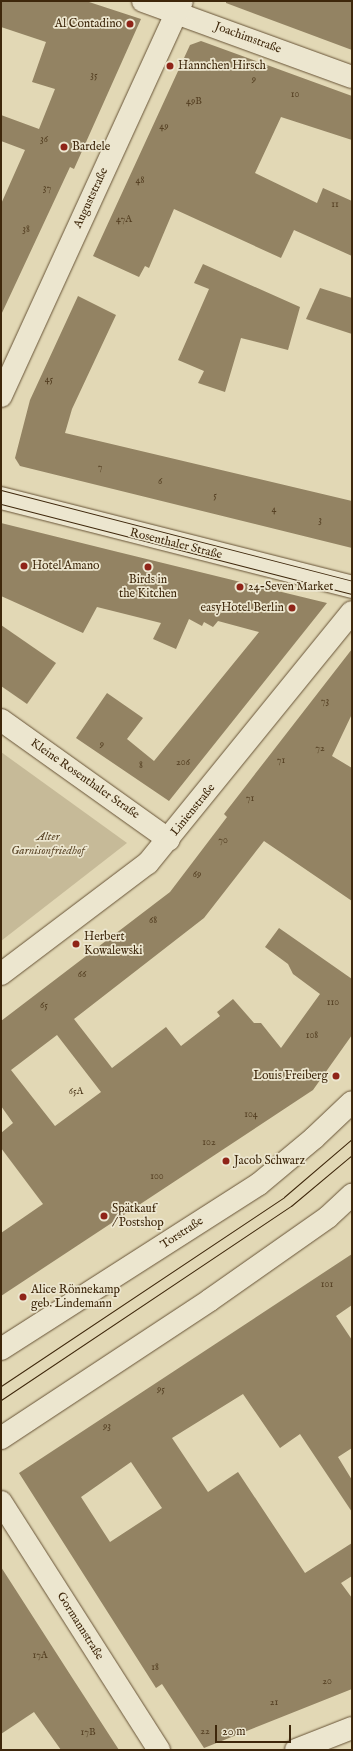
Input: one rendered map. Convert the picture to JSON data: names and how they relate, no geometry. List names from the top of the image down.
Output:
{
  "streets": {
    "street": [
      "Joachimstraße",
      "Auguststraße",
      "Rosenthaler Straße",
      "Kleine Rosenthaler Straße",
      "Linienstraße",
      "Torstraße",
      "Gormannstraße"
    ]
  },
  "crossings": [
    ["Joachimstraße", "Auguststraße"],
    ["Kleine Rosenthaler Straße", "Linienstraße"]
  ],
  "parks": ["Alter Garnisonfriedhof"],
  "places": [
    "Al Contadino",
    "Hannchen Hirsch",
    "Bardele",
    "Hotel Amano",
    "Birds in the Kitchen",
    "24-Seven Market",
    "easyHotel Berlin",
    "Herbert Kowalewski",
    "Louis Freiberg",
    "Jacob Schwarz",
    "Spätkauf / Postshop",
    "Alice Rönnekamp geb. Lindemann"
  ],
  "house_numbers": [
    "35",
    "9",
    "10",
    "49B",
    "49",
    "36",
    "48",
    "37",
    "11",
    "47A",
    "38",
    "45",
    "7",
    "6",
    "5",
    "4",
    "3",
    "73",
    "9",
    "72",
    "71",
    "206",
    "8",
    "71",
    "70",
    "69",
    "68",
    "66",
    "110",
    "65",
    "108",
    "65A",
    "104",
    "102",
    "100",
    "101",
    "95",
    "93",
    "17A",
    "18",
    "20",
    "21",
    "22",
    "17B"
  ],
  "scale_bar": "20 m"
}
